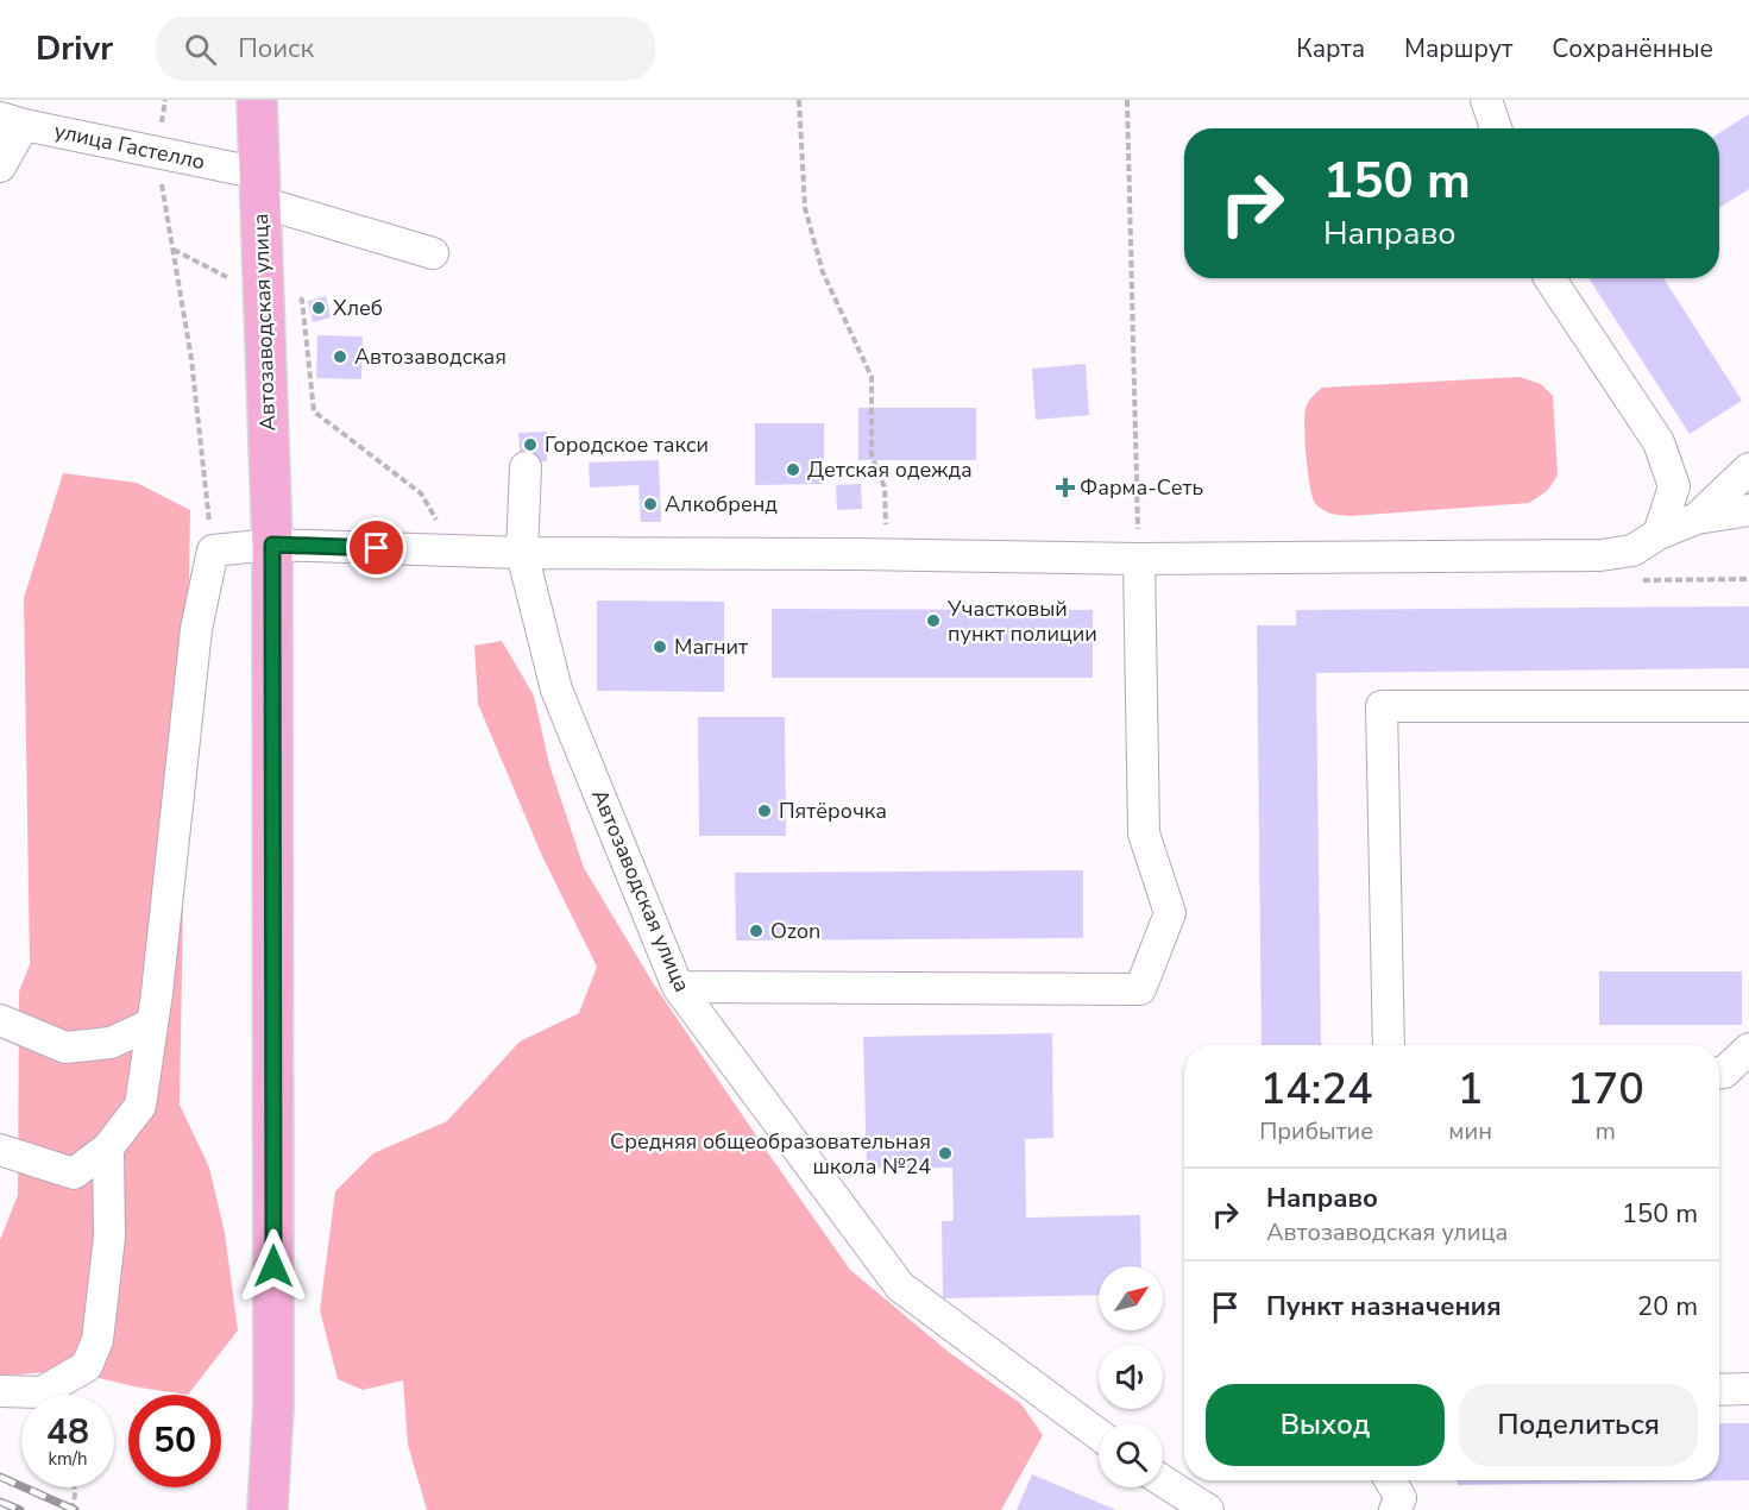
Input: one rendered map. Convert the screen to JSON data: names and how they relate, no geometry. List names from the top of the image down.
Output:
{
  "streets": {
    "main road": ["Автозаводская улица"],
    "street": ["улица Гастелло"]
  },
  "crossings": [
    ["улица Гастелло", "Автозаводская улица"]
  ],
  "places": {
    "other": [
      "Хлеб",
      "Автозаводская",
      "Городское такси",
      "Детская одежда",
      "Алкобренд",
      "Участковый пункт полиции",
      "Магнит",
      "Пятёрочка",
      "Ozon",
      "Средняя общеобразовательная школа №24"
    ],
    "health": ["Фарма-Сеть"]
  },
  "north": "top right",
  "page": {
    "header": "Drivr",
    "search": "Поиск",
    "nav": ["Карта", "Маршрут", "Сохранённые"],
    "turn": ["150 m", "Направо"],
    "eta": [
      "14:24",
      "Прибытие",
      "1",
      "мин",
      "170",
      "m"
    ],
    "list": [
      {
        "name": "Направо",
        "note": "Автозаводская улица",
        "value": "150 m"
      },
      {
        "name": "Пункт назначения",
        "value": "20 m"
      }
    ],
    "buttons": ["Выход", "Поделиться"],
    "speed": "48 km/h",
    "limit": "50"
  }
}
